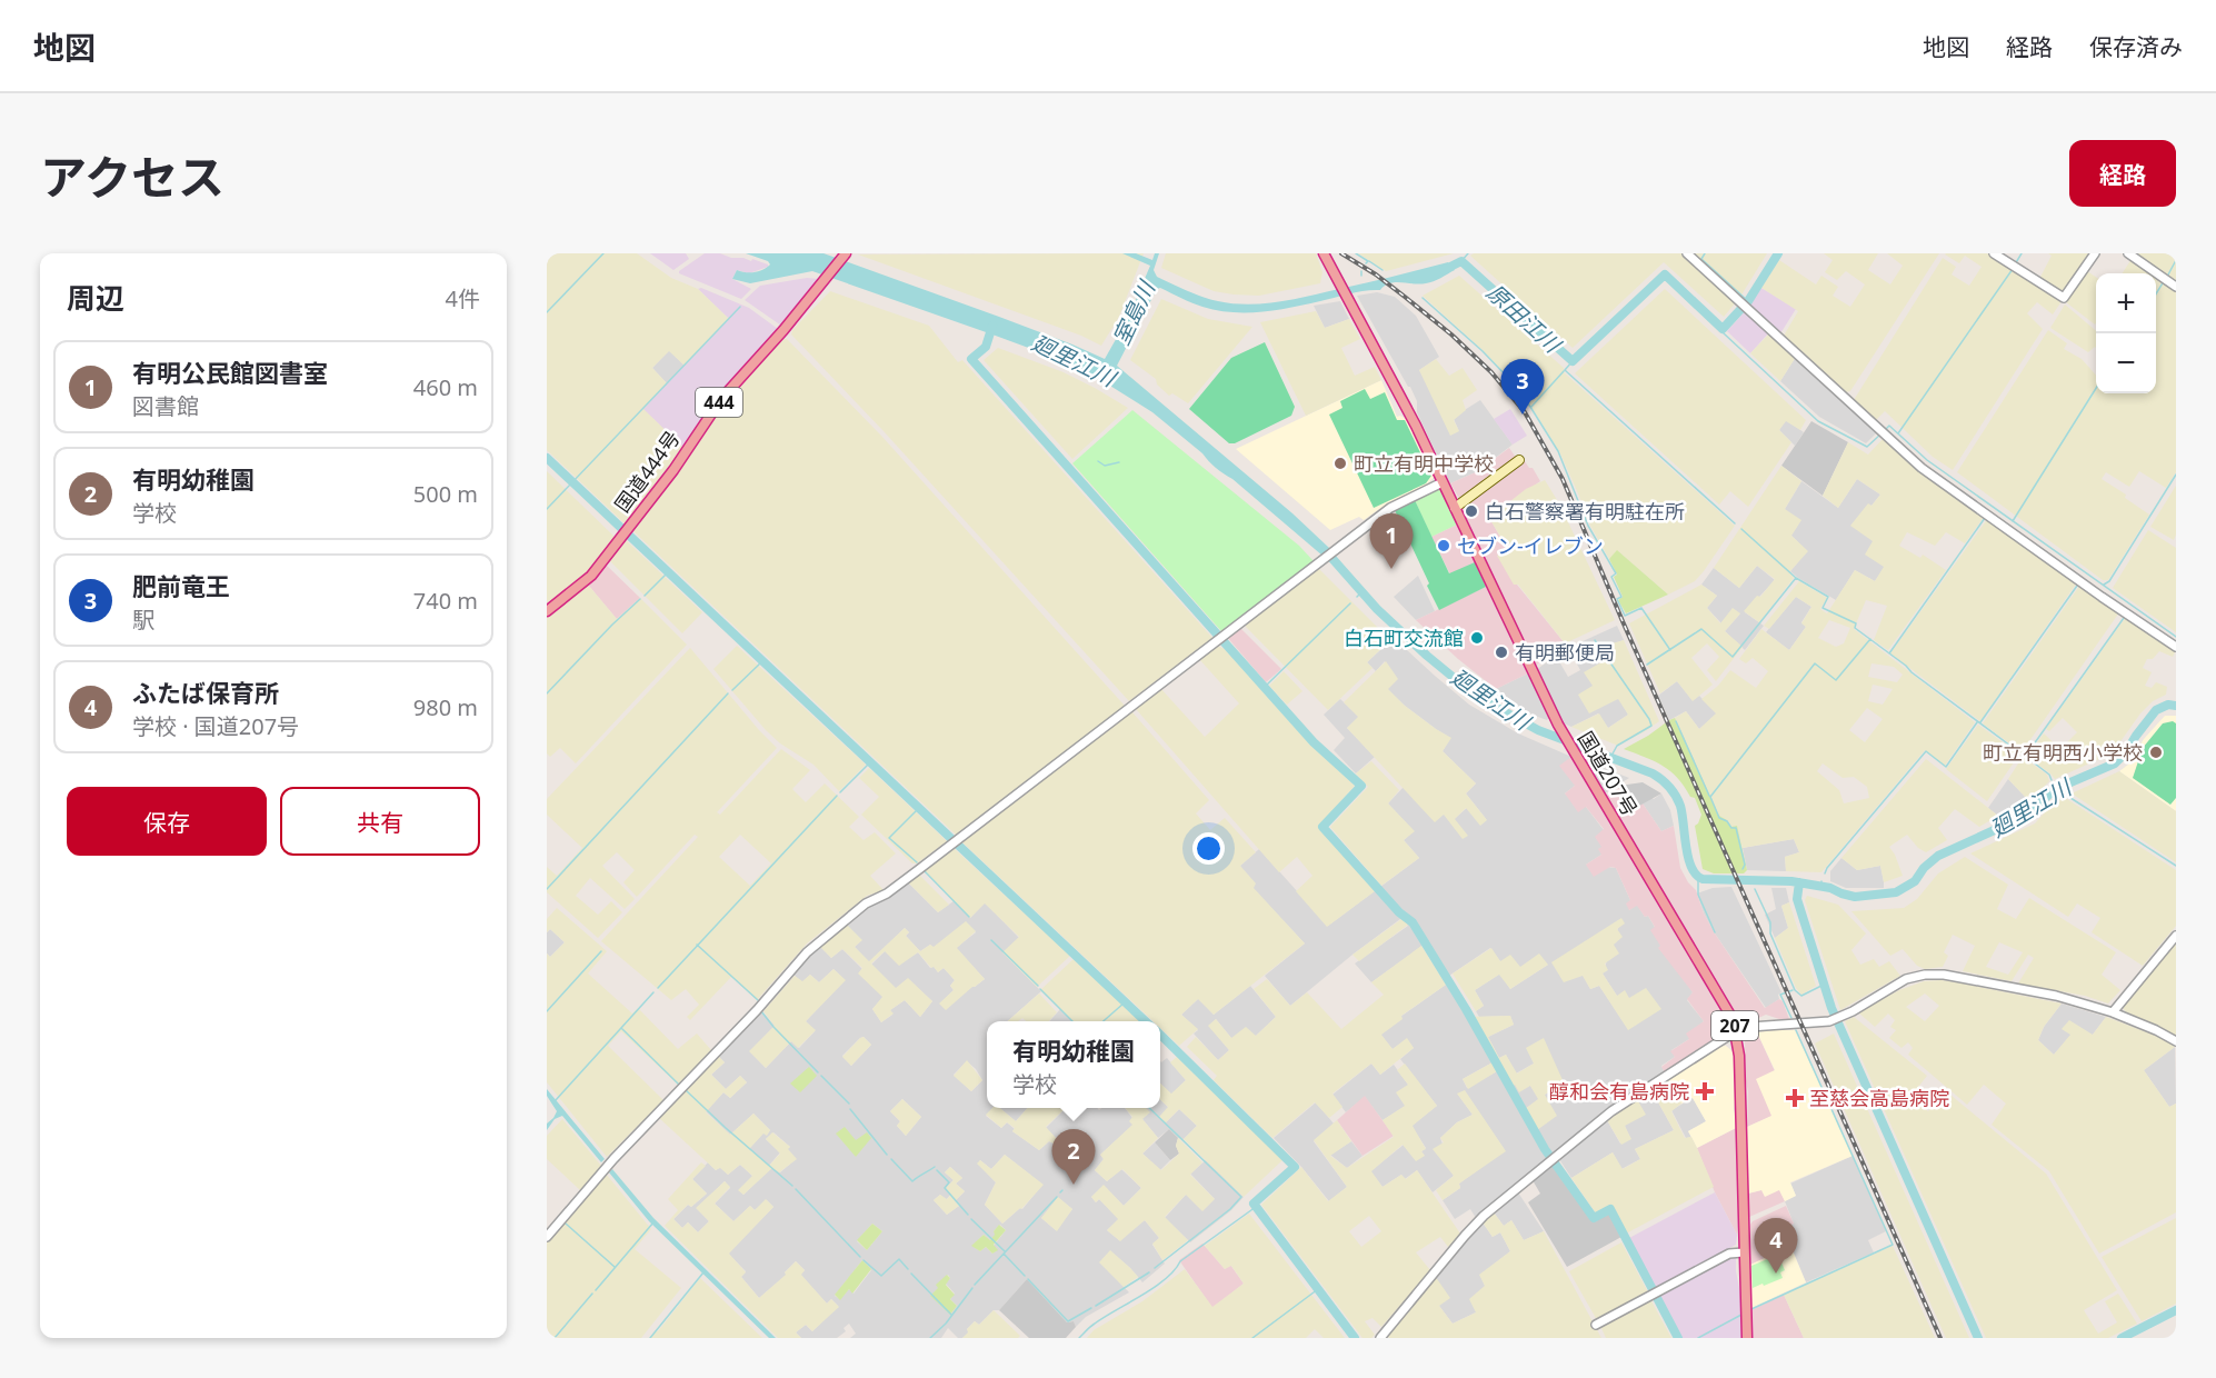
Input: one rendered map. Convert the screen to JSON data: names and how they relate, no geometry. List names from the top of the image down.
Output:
{
  "streets": {
    "highway": [
      "444",
      "国道444号",
      "国道207号",
      "207"
    ]
  },
  "water": ["室島川", "原田江川", "廻里江川"],
  "places": {
    "other": [
      "町立有明中学校",
      "白石警察署有明駐在所",
      "セブン-イレブン",
      "白石町交流館",
      "有明郵便局",
      "町立有明西小学校"
    ],
    "health": ["醇和会有島病院", "至慈会高島病院"]
  },
  "page": {
    "header": "地図",
    "nav": ["地図", "経路", "保存済み"],
    "title": "アクセス",
    "buttons": [
      "経路",
      ["保存", "共有"]
    ],
    "heading": ["周辺", "4件"],
    "map_buttons": ["+", "−"],
    "list": [
      {
        "mark": "1",
        "name": "有明公民館図書室",
        "note": "図書館",
        "value": "460 m"
      },
      {
        "mark": "2",
        "name": "有明幼稚園",
        "note": "学校",
        "value": "500 m"
      },
      {
        "mark": "3",
        "name": "肥前竜王",
        "note": "駅",
        "value": "740 m"
      },
      {
        "mark": "4",
        "name": "ふたば保育所",
        "note": "学校 · 国道207号",
        "value": "980 m"
      }
    ],
    "pins": [
      "3",
      "1",
      "2",
      "4"
    ],
    "popup": ["有明幼稚園", "学校"]
  }
}
